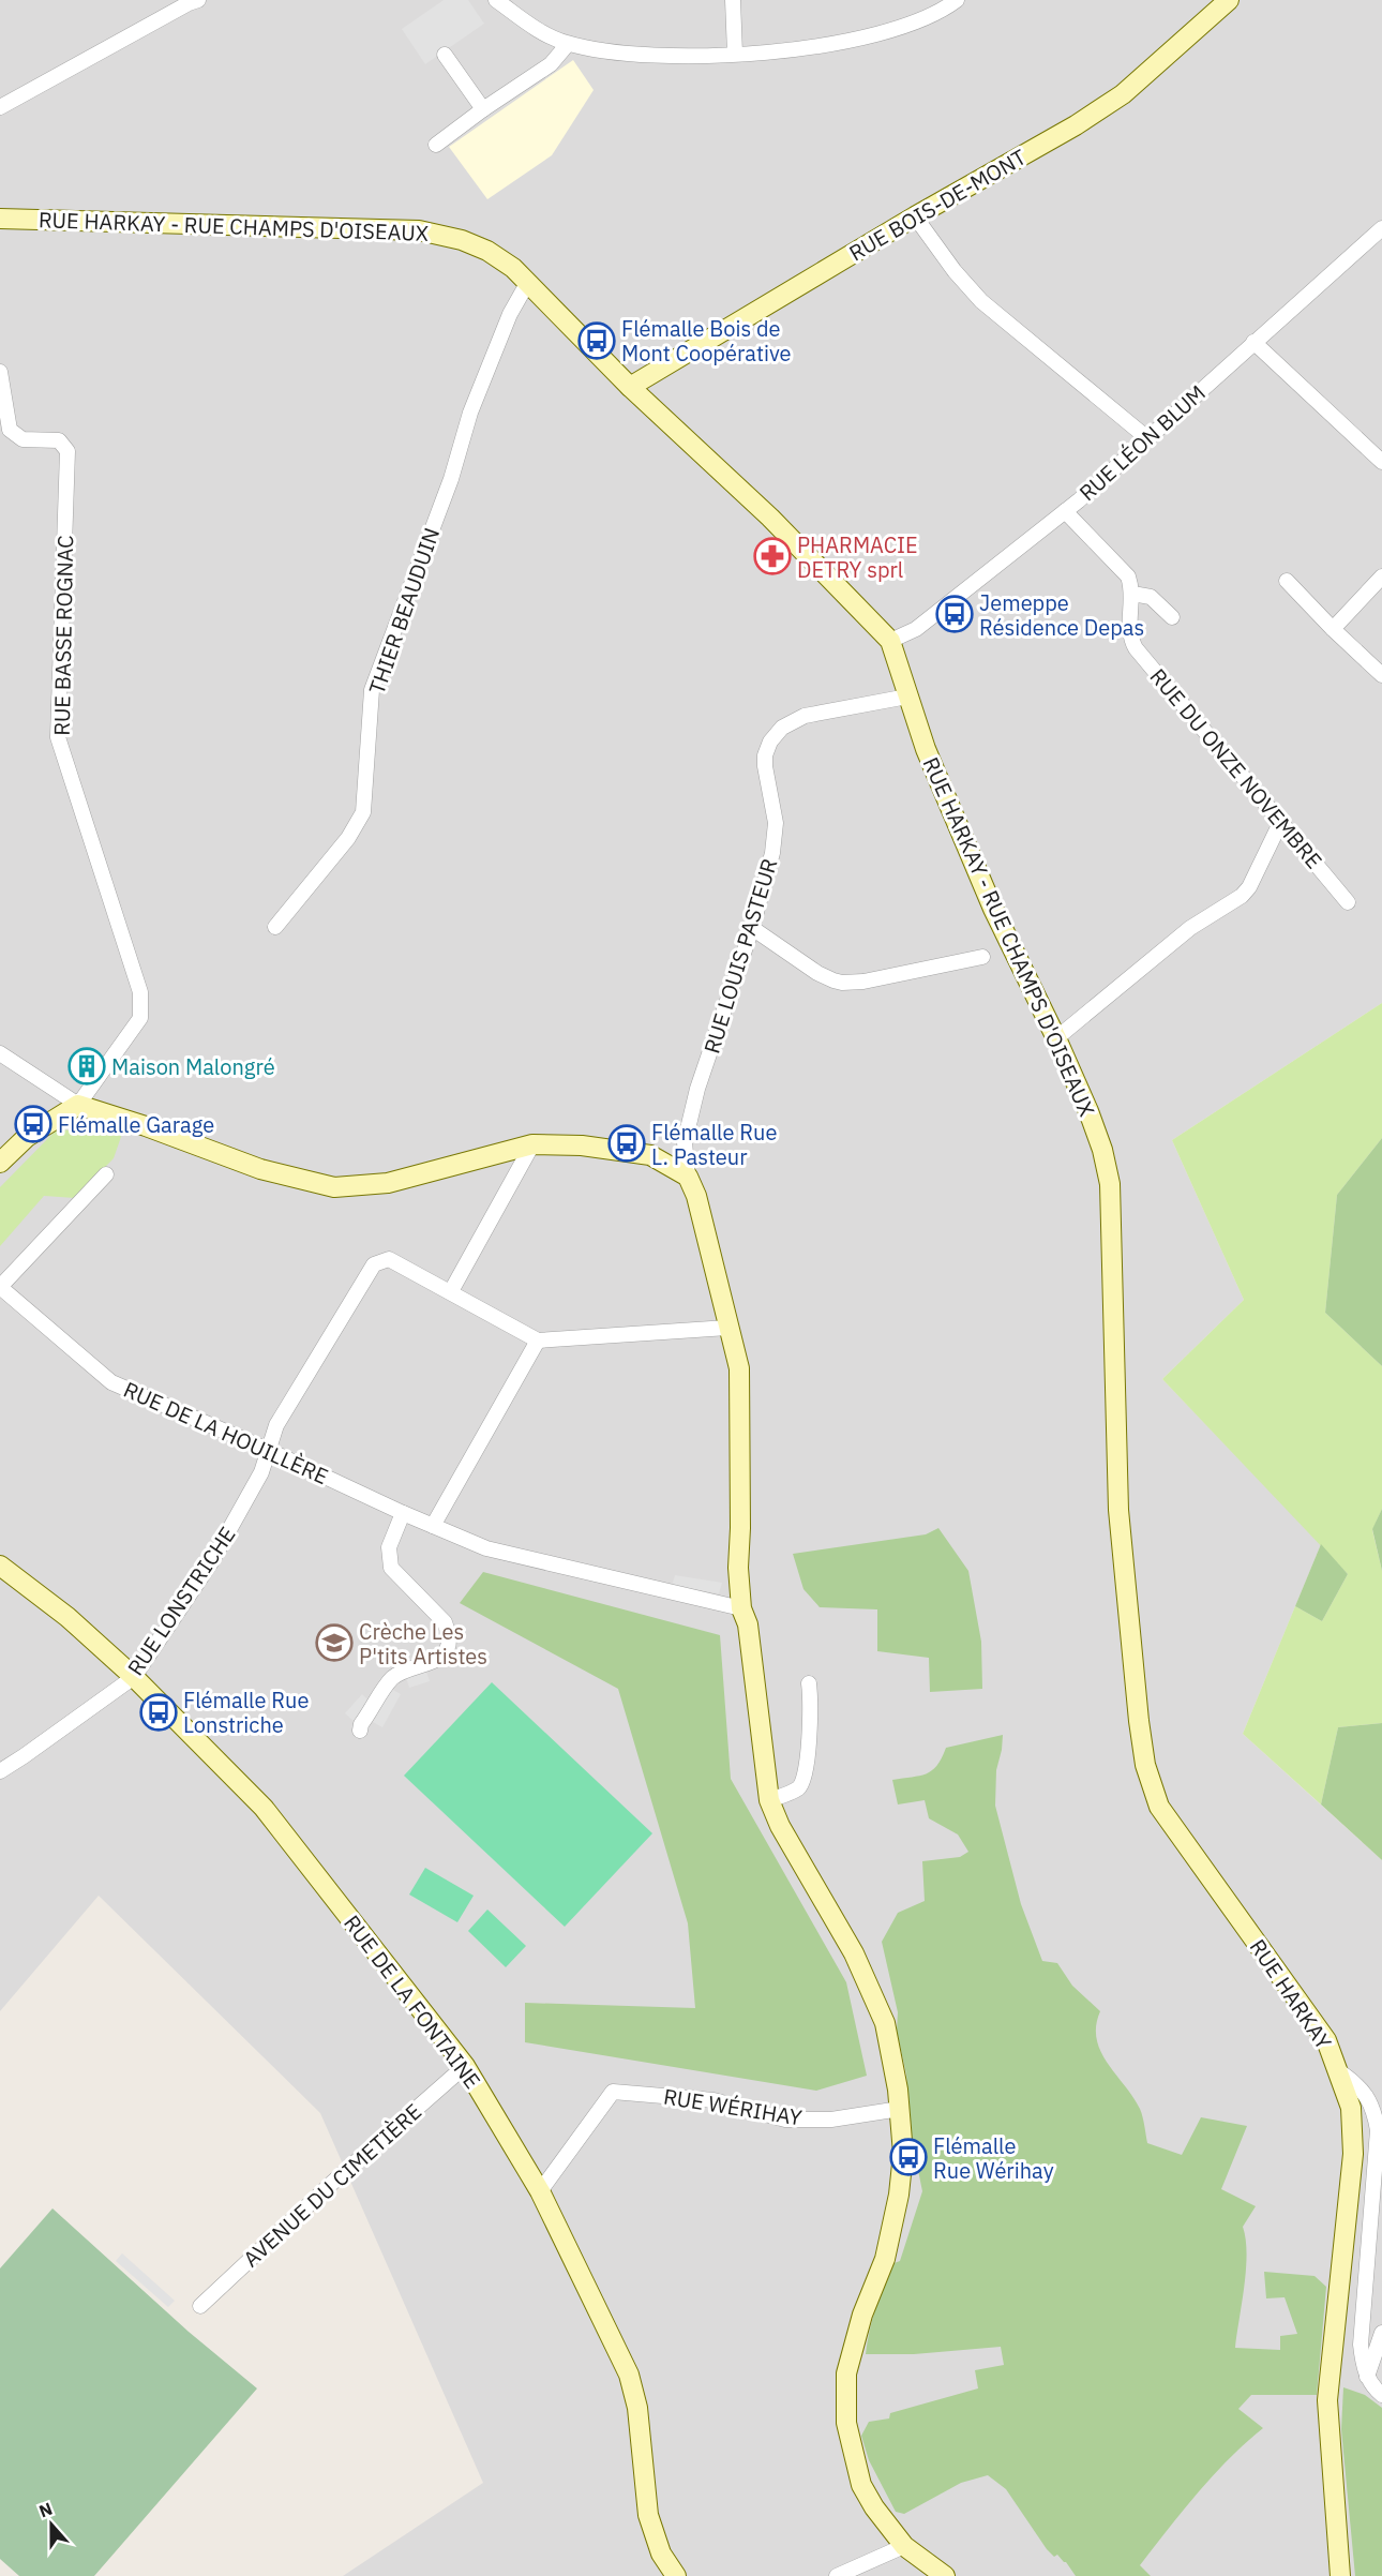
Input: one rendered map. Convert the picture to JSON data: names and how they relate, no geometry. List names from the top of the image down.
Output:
{
  "streets": {
    "street": [
      "RUE BOIS-DE-MONT",
      "RUE HARKAY - RUE CHAMPS D'OISEAUX",
      "RUE LÉON BLUM",
      "THIER BEAUDUIN",
      "RUE BASSE ROGNAC",
      "RUE DU ONZE NOVEMBRE",
      "RUE LOUIS PASTEUR",
      "RUE DE LA HOUILLÈRE",
      "RUE LONSTRICHE",
      "RUE HARKAY",
      "RUE DE LA FONTAINE",
      "RUE WÉRIHAY",
      "AVENUE DU CIMETIÈRE"
    ]
  },
  "crossings": [
    ["RUE BOIS-DE-MONT", "RUE HARKAY - RUE CHAMPS D'OISEAUX"],
    ["RUE HARKAY - RUE CHAMPS D'OISEAUX", "RUE LÉON BLUM"],
    ["RUE HARKAY - RUE CHAMPS D'OISEAUX", "THIER BEAUDUIN"],
    ["RUE HARKAY - RUE CHAMPS D'OISEAUX", "RUE LOUIS PASTEUR"],
    ["RUE HARKAY - RUE CHAMPS D'OISEAUX", "RUE HARKAY"],
    ["RUE DE LA HOUILLÈRE", "RUE LONSTRICHE"],
    ["RUE LONSTRICHE", "RUE DE LA FONTAINE"],
    ["RUE DE LA FONTAINE", "RUE WÉRIHAY"],
    ["RUE DE LA FONTAINE", "AVENUE DU CIMETIÈRE"]
  ],
  "places": {
    "bus stop": [
      "Flémalle Bois de Mont Coopérative",
      "Jemeppe Résidence Depas",
      "Flémalle Garage",
      "Flémalle Rue L. Pasteur",
      "Flémalle Rue Lonstriche",
      "Flémalle Rue Wérihay"
    ],
    "pharmacy": ["PHARMACIE DETRY sprl"],
    "building": ["Maison Malongré"],
    "school or university": ["Crèche Les P'tits Artistes"]
  },
  "north": "top"
}
